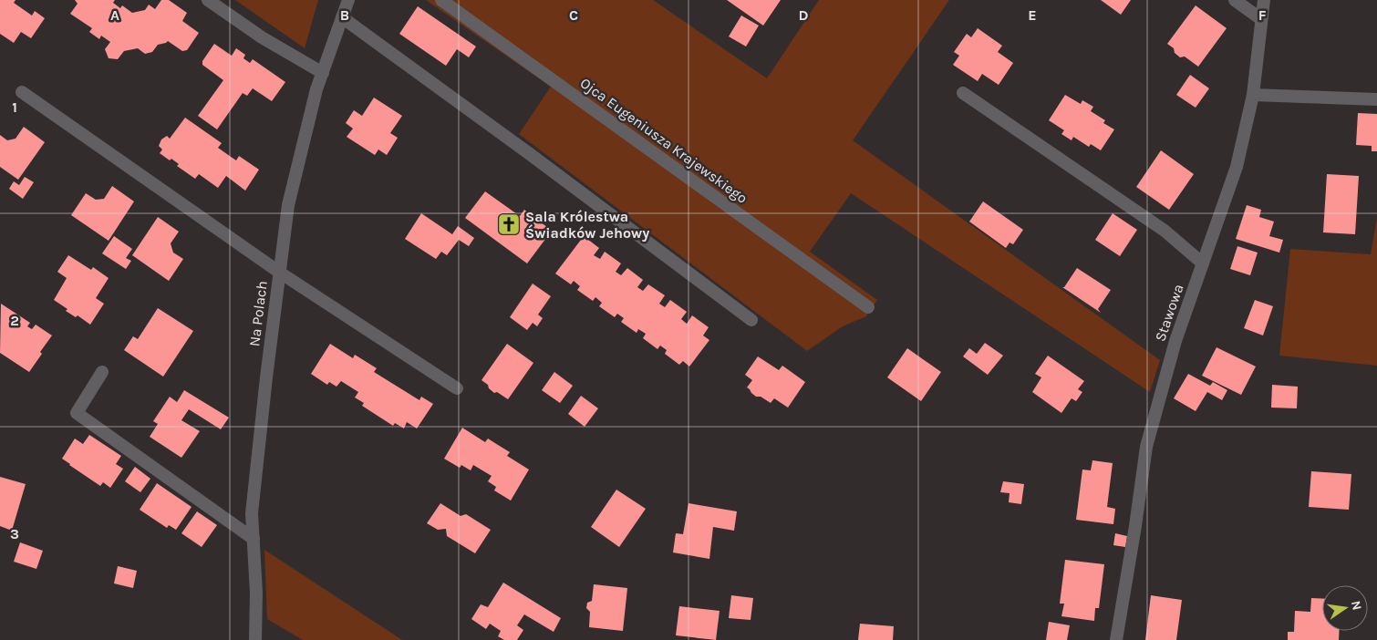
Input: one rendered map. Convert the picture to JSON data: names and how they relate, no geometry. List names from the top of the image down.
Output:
{
  "streets": {
    "street": ["Ojca Eugeniusza Krajewskiego", "Stawowa", "Na Polach"]
  },
  "places": {
    "church": ["Sala Królestwa Świadków Jehowy"]
  },
  "north": "right",
  "grid": {
    "columns": [
      "A",
      "B",
      "C",
      "D",
      "E",
      "F"
    ],
    "rows": ["1", "2", "3"]
  }
}
